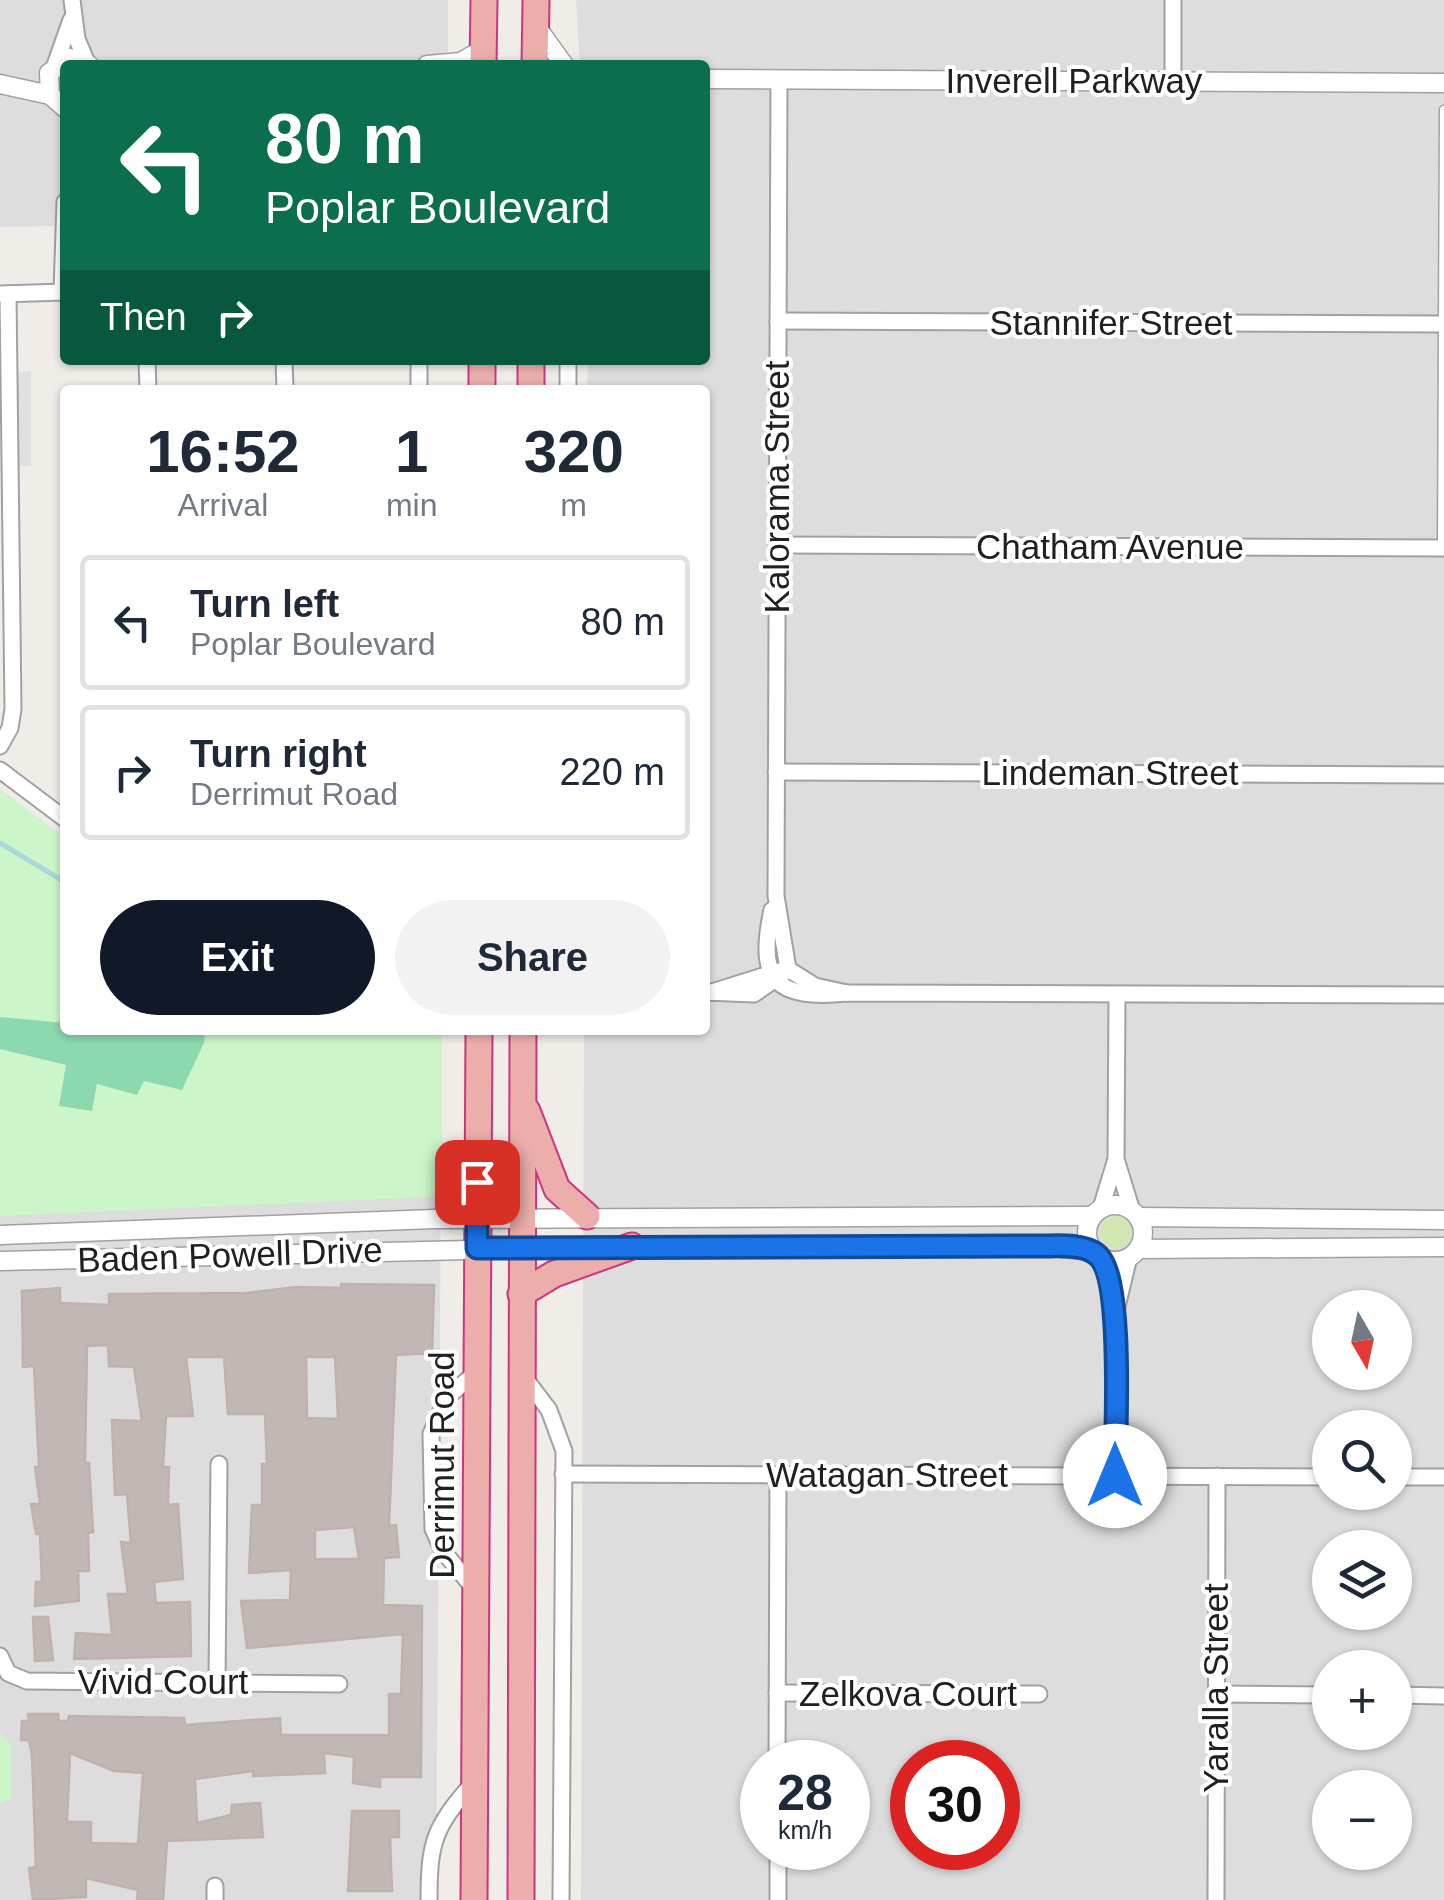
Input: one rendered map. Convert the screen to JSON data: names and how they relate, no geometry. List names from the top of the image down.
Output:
{
  "streets": {
    "highway": ["Derrimut Road"],
    "street": [
      "Inverell Parkway",
      "Stannifer Street",
      "Kalorama Street",
      "Chatham Avenue",
      "Lindeman Street",
      "Baden Powell Drive",
      "Watagan Street",
      "Vivid Court",
      "Yaralla Street",
      "Zelkova Court"
    ]
  },
  "crossings": [
    ["Inverell Parkway", "Kalorama Street"],
    ["Stannifer Street", "Kalorama Street"],
    ["Kalorama Street", "Chatham Avenue"],
    ["Kalorama Street", "Lindeman Street"],
    ["Baden Powell Drive", "Derrimut Road"],
    ["Watagan Street", "Yaralla Street"]
  ],
  "north": "bottom",
  "page": {
    "turn": ["80 m", "Poplar Boulevard"],
    "then": "Then",
    "eta": [
      "16:52",
      "Arrival",
      "1",
      "min",
      "320",
      "m"
    ],
    "list": [
      {
        "name": "Turn left",
        "note": "Poplar Boulevard",
        "value": "80 m"
      },
      {
        "name": "Turn right",
        "note": "Derrimut Road",
        "value": "220 m"
      }
    ],
    "buttons": ["Exit", "Share"],
    "map_buttons": ["+", "−"],
    "speed": "28 km/h",
    "limit": "30"
  }
}
